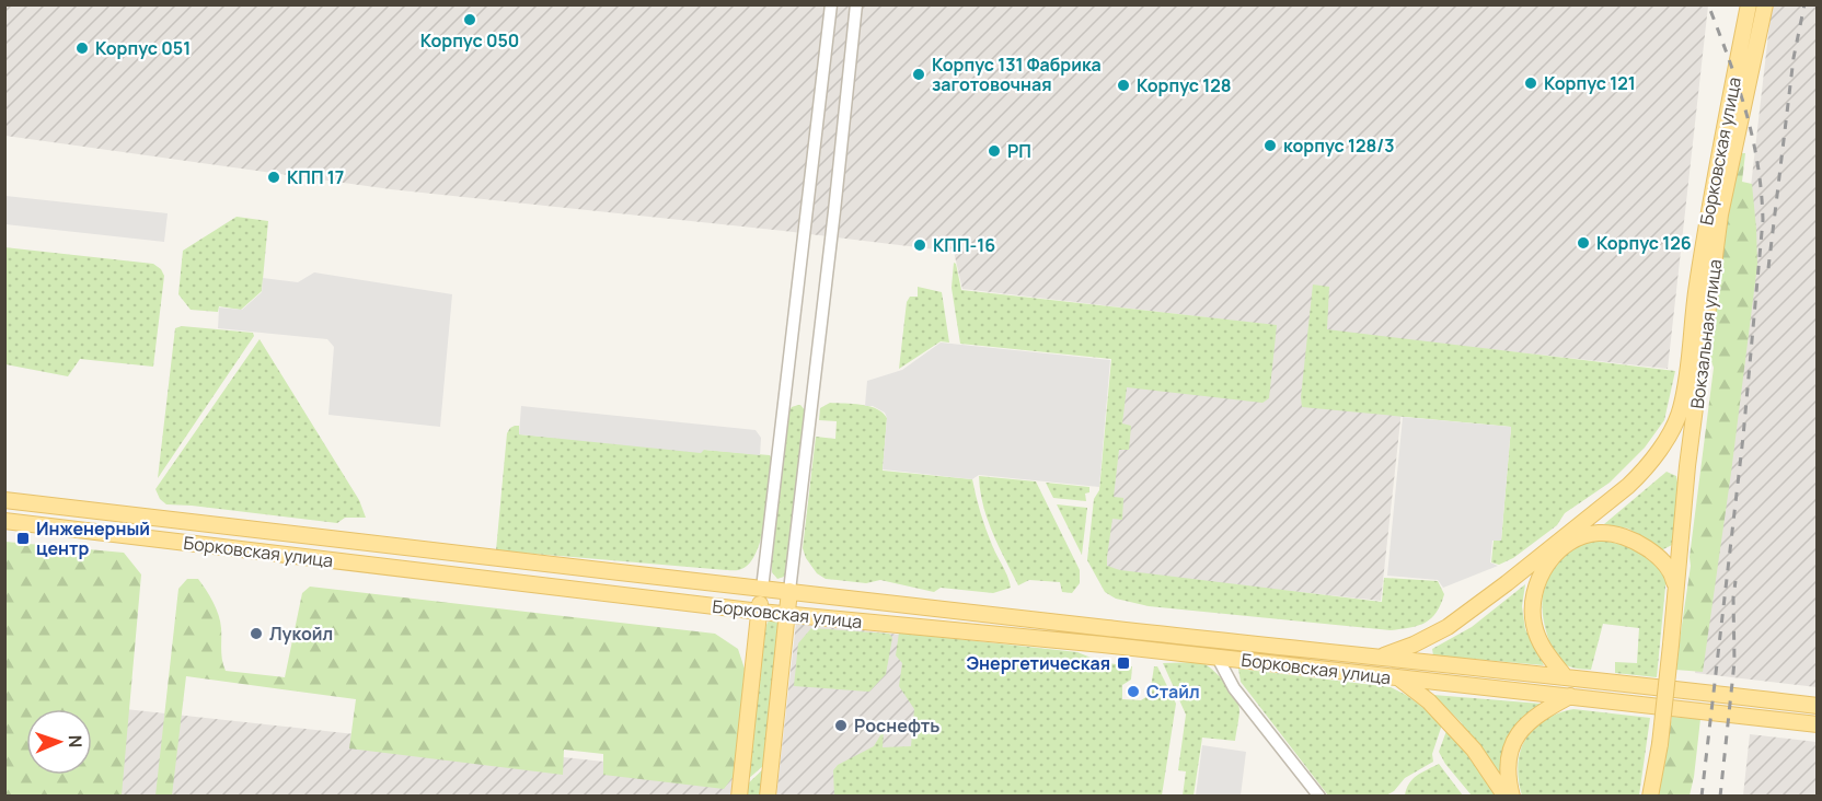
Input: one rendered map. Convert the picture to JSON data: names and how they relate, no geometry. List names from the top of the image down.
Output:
{
  "streets": {
    "main road": ["Борковская улица", "Вокзальная улица"]
  },
  "places": {
    "other": [
      "Корпус 050",
      "Корпус 051",
      "Корпус 131 Фабрика заготовочная",
      "Корпус 121",
      "Корпус 128",
      "корпус 128/3",
      "РП",
      "КПП 17",
      "Корпус 126",
      "КПП-16",
      "Лукойл",
      "Стайл",
      "Роснефть"
    ],
    "transit": ["Инженерный центр", "Энергетическая"]
  },
  "north": "right"
}
